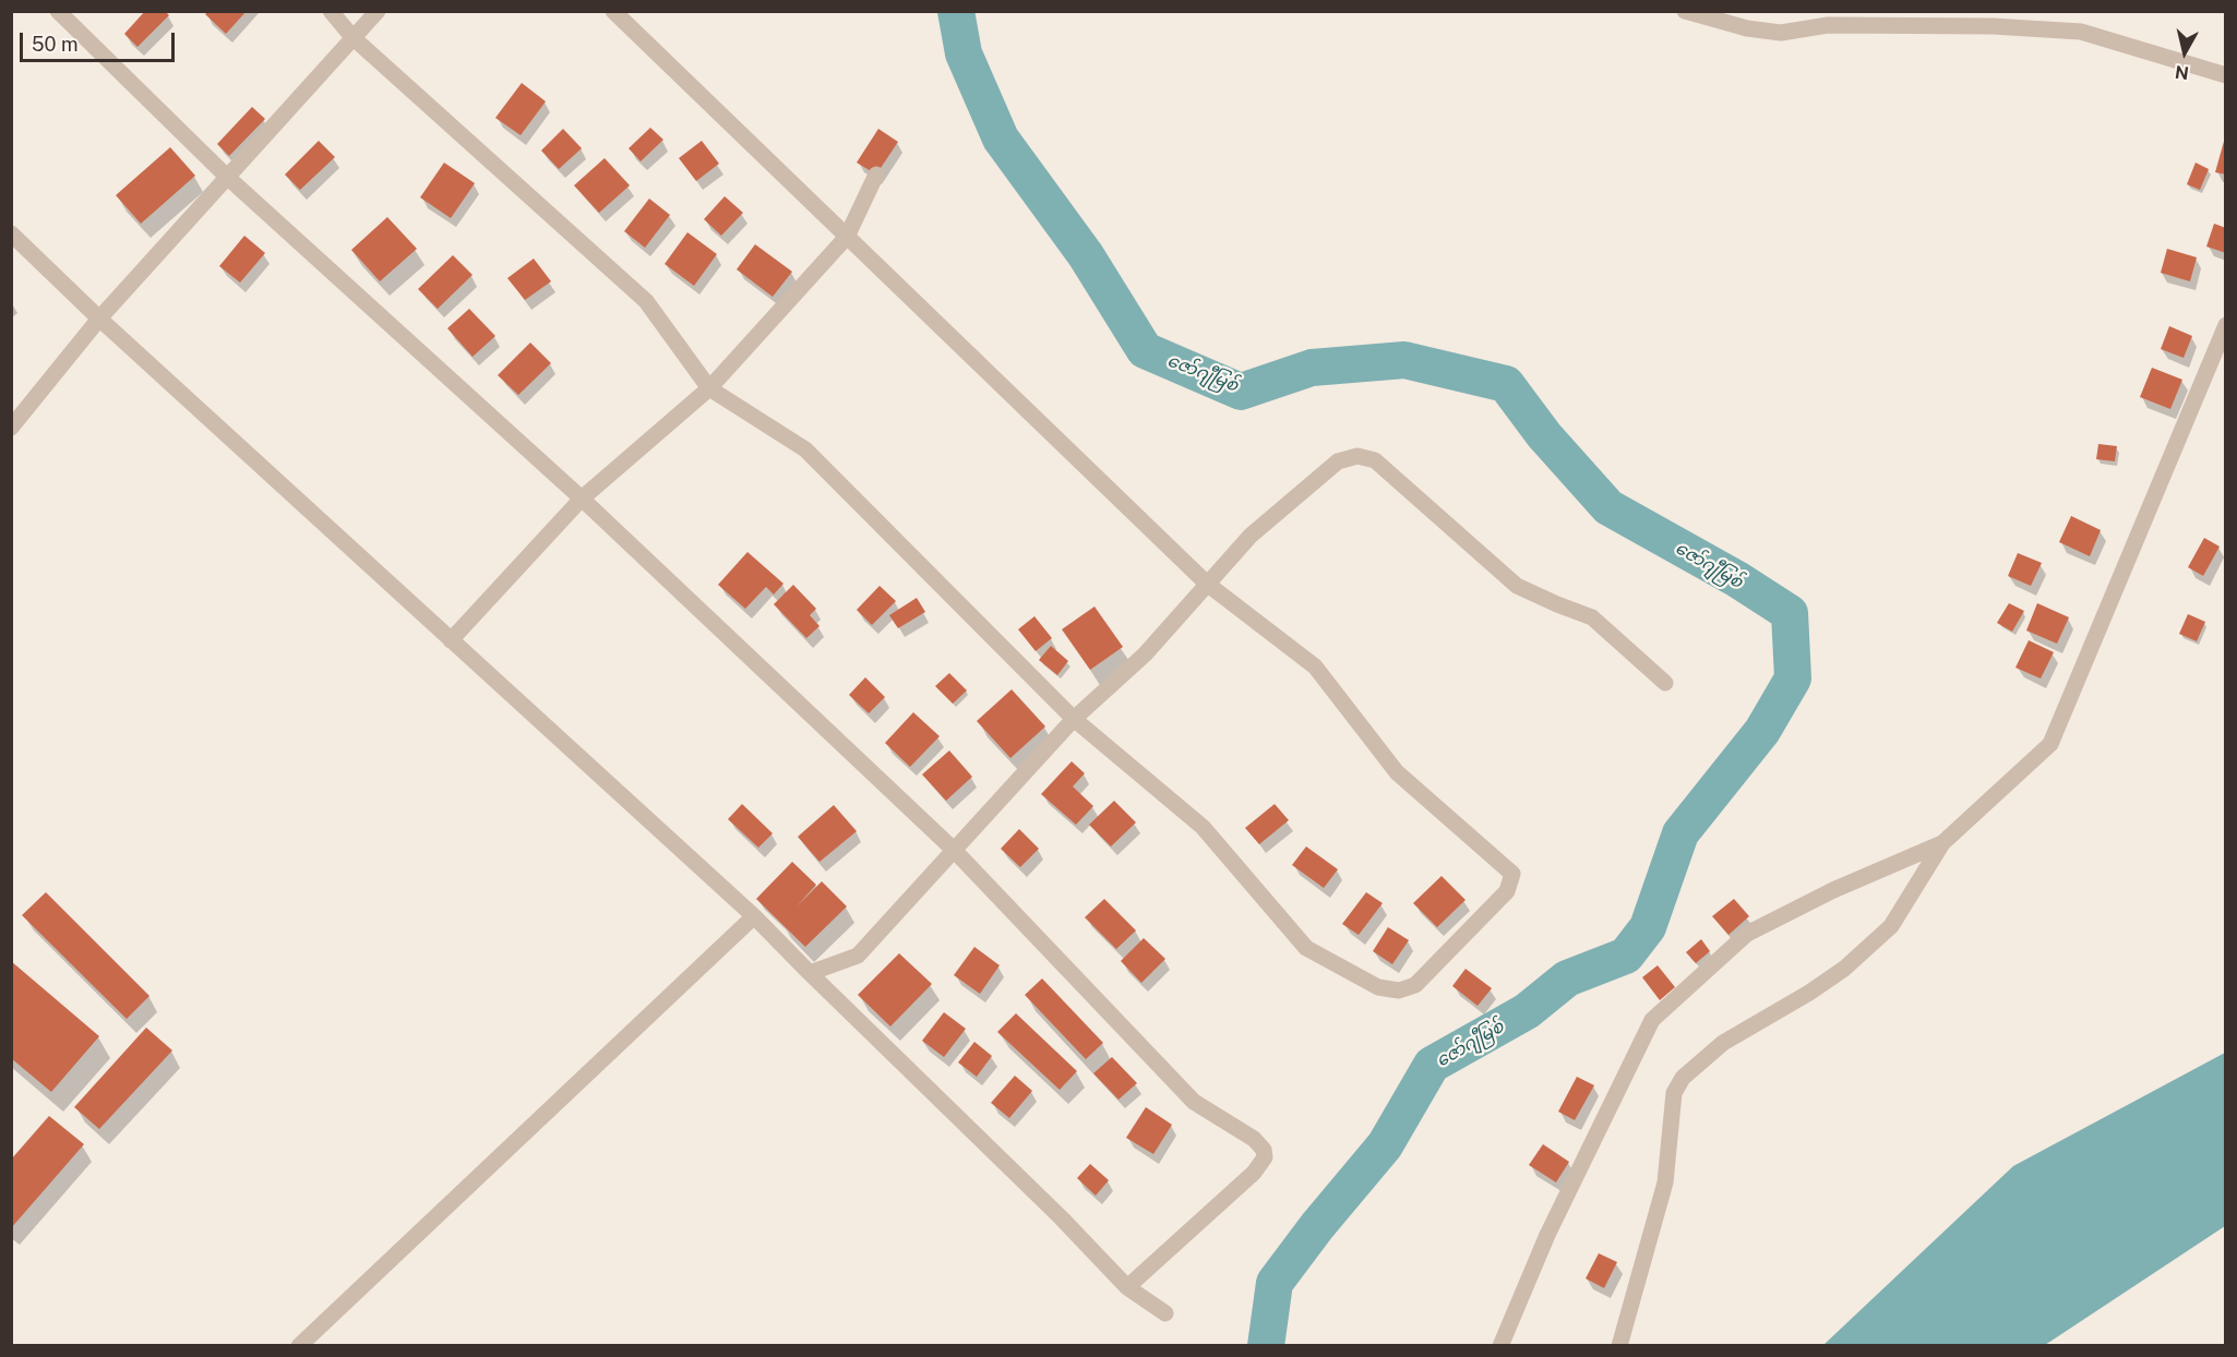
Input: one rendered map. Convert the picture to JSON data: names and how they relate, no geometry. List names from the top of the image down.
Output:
{
  "water": ["ဇော်ဂျီမြစ်"],
  "scale_bar": "50 m",
  "north": "bottom"
}
